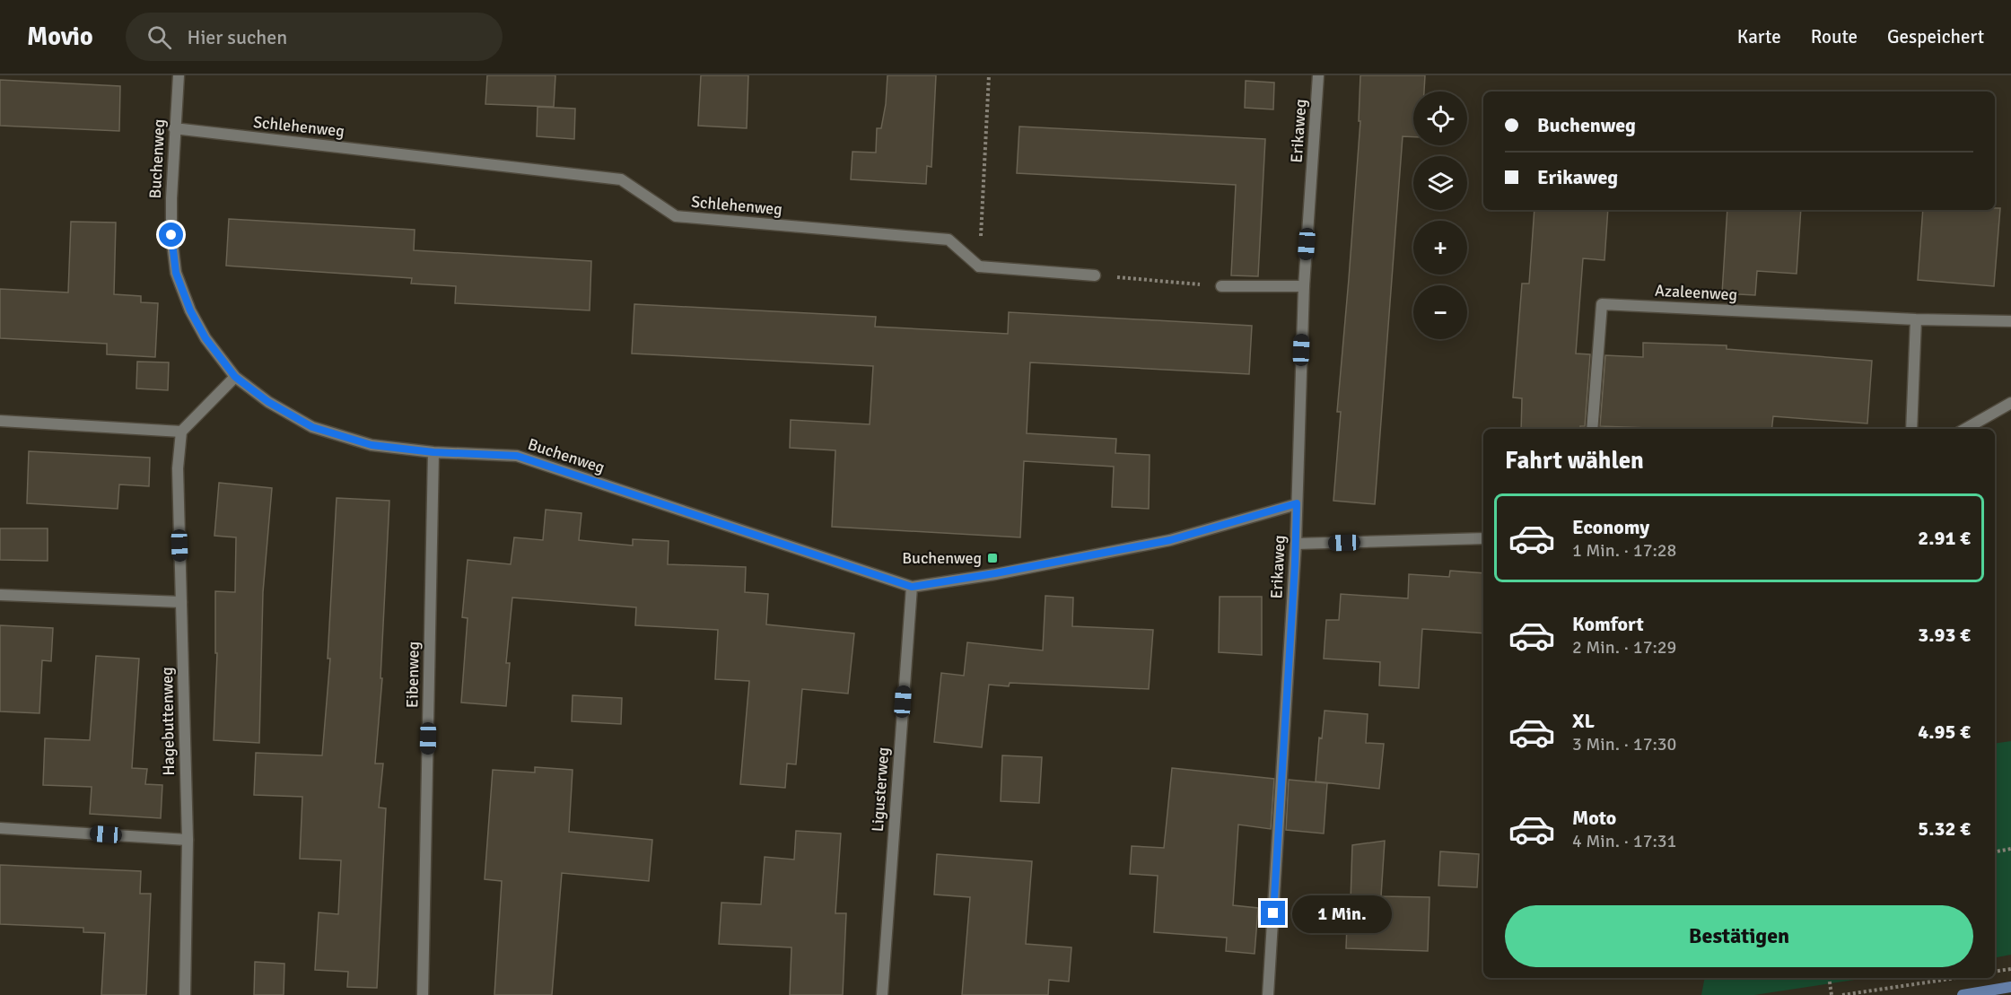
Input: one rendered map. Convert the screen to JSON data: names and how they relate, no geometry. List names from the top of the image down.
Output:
{
  "streets": {
    "street": [
      "Schlehenweg",
      "Erikaweg",
      "Buchenweg",
      "Azaleenweg",
      "Eibenweg",
      "Hagebuttenweg",
      "Ligusterweg"
    ]
  },
  "crossings": [
    ["Schlehenweg", "Buchenweg"],
    ["Erikaweg", "Buchenweg"],
    ["Buchenweg", "Eibenweg"],
    ["Buchenweg", "Ligusterweg"]
  ],
  "places": {
    "transit": ["Buchenweg"]
  },
  "page": {
    "header": "Movio",
    "search": "Hier suchen",
    "nav": ["Karte", "Route", "Gespeichert"],
    "map_buttons": ["+", "−"],
    "banner": ["Buchenweg", "Erikaweg"],
    "heading": "Fahrt wählen",
    "list": [
      {
        "name": "Economy",
        "note": "1 Min. · 17:28",
        "value": "2.91 €"
      },
      {
        "name": "Komfort",
        "note": "2 Min. · 17:29",
        "value": "3.93 €"
      },
      {
        "name": "XL",
        "note": "3 Min. · 17:30",
        "value": "4.95 €"
      },
      {
        "name": "Moto",
        "note": "4 Min. · 17:31",
        "value": "5.32 €"
      }
    ],
    "buttons": "Bestätigen",
    "bubble": "1 Min."
  }
}
